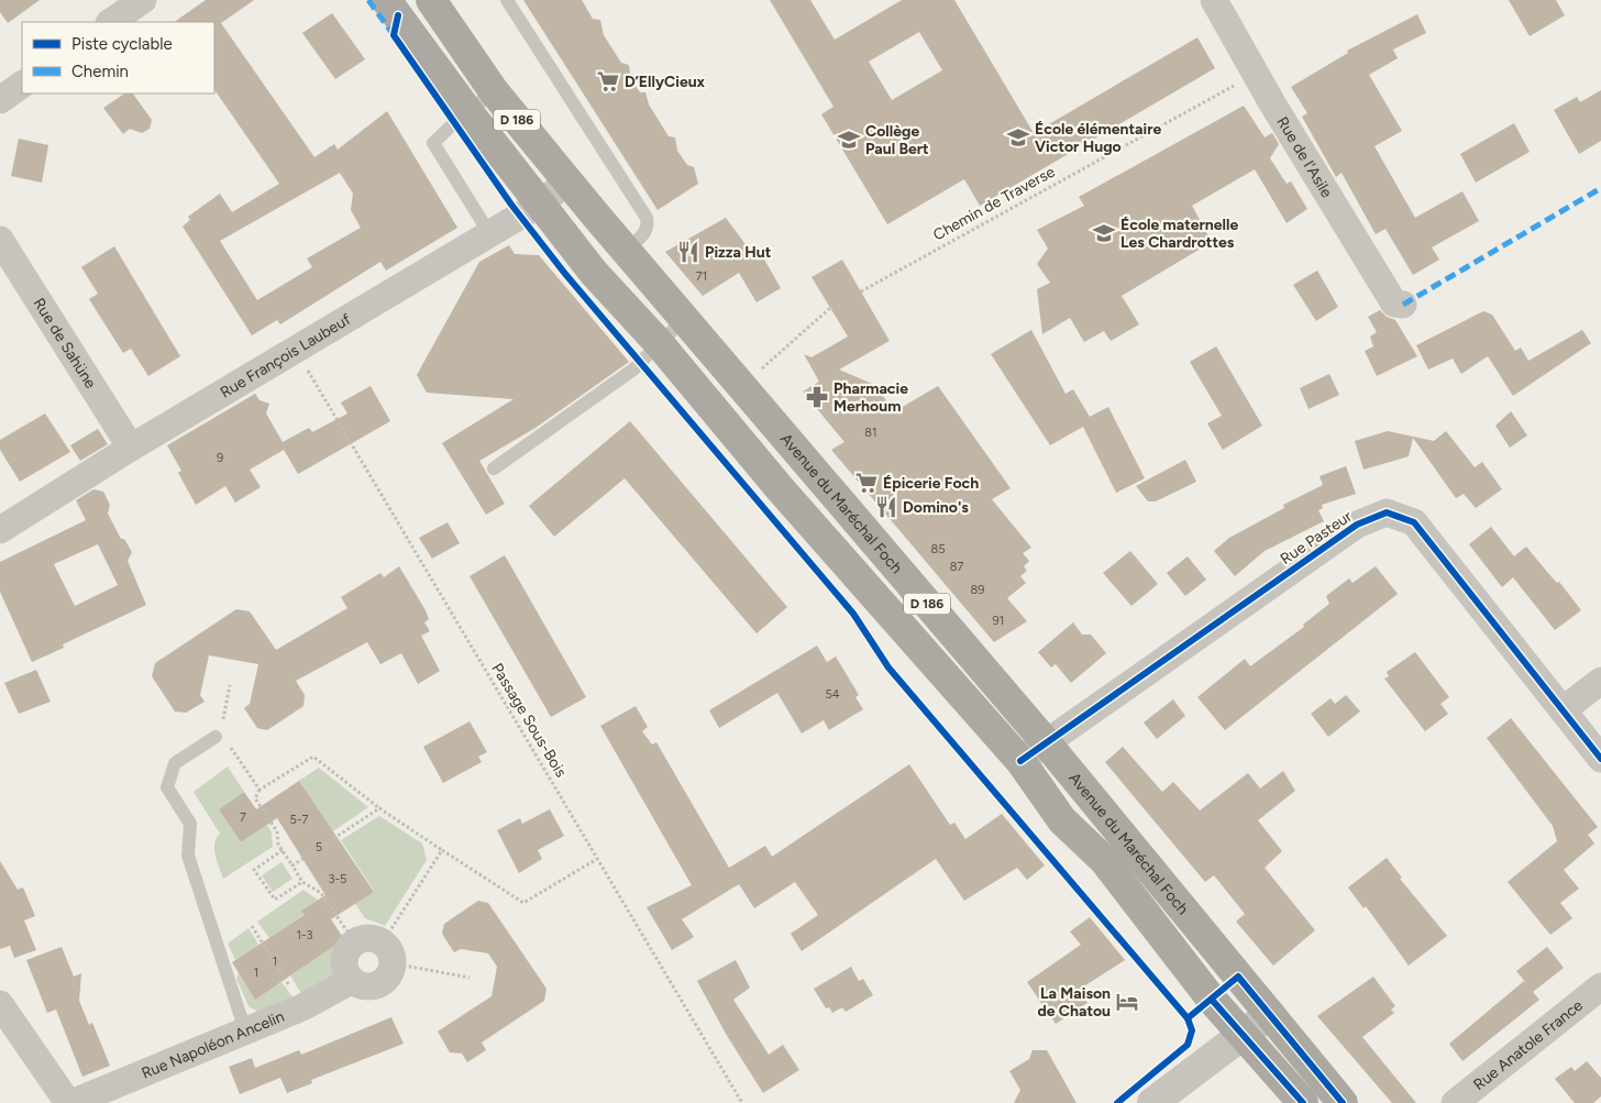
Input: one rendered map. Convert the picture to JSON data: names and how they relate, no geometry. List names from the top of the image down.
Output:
{
  "streets": {
    "main road": ["D 186", "Avenue du Maréchal Foch"],
    "street": [
      "Rue de l'Asile",
      "Rue de Sahüne",
      "Rue François Laubeuf",
      "Rue Pasteur",
      "Rue Napoléon Ancelin",
      "Rue Anatole France"
    ],
    "path": ["Chemin de Traverse", "Passage Sous-Bois"]
  },
  "crossings": [
    ["D 186", "Avenue du Maréchal Foch"],
    ["Rue de l'Asile", "Chemin de Traverse"],
    ["Rue de Sahüne", "Rue François Laubeuf"],
    ["Rue François Laubeuf", "Avenue du Maréchal Foch"],
    ["Rue François Laubeuf", "Passage Sous-Bois"],
    ["Avenue du Maréchal Foch", "Rue Pasteur"]
  ],
  "places": {
    "supermarket": ["D’EllyCieux", "Épicerie Foch"],
    "school or university": ["École élémentaire Victor Hugo", "Collège Paul Bert", "École maternelle Les Chardrottes"],
    "restaurant": ["Pizza Hut", "Domino's"],
    "pharmacy": ["Pharmacie Merhoum"],
    "hotel": ["La Maison de Chatou"]
  },
  "house_numbers": [
    "71",
    "81",
    "9",
    "85",
    "87",
    "89",
    "91",
    "54",
    "7",
    "5-7",
    "5",
    "3-5",
    "1-3",
    "1",
    "1"
  ],
  "legend": ["Piste cyclable", "Chemin"]
}
